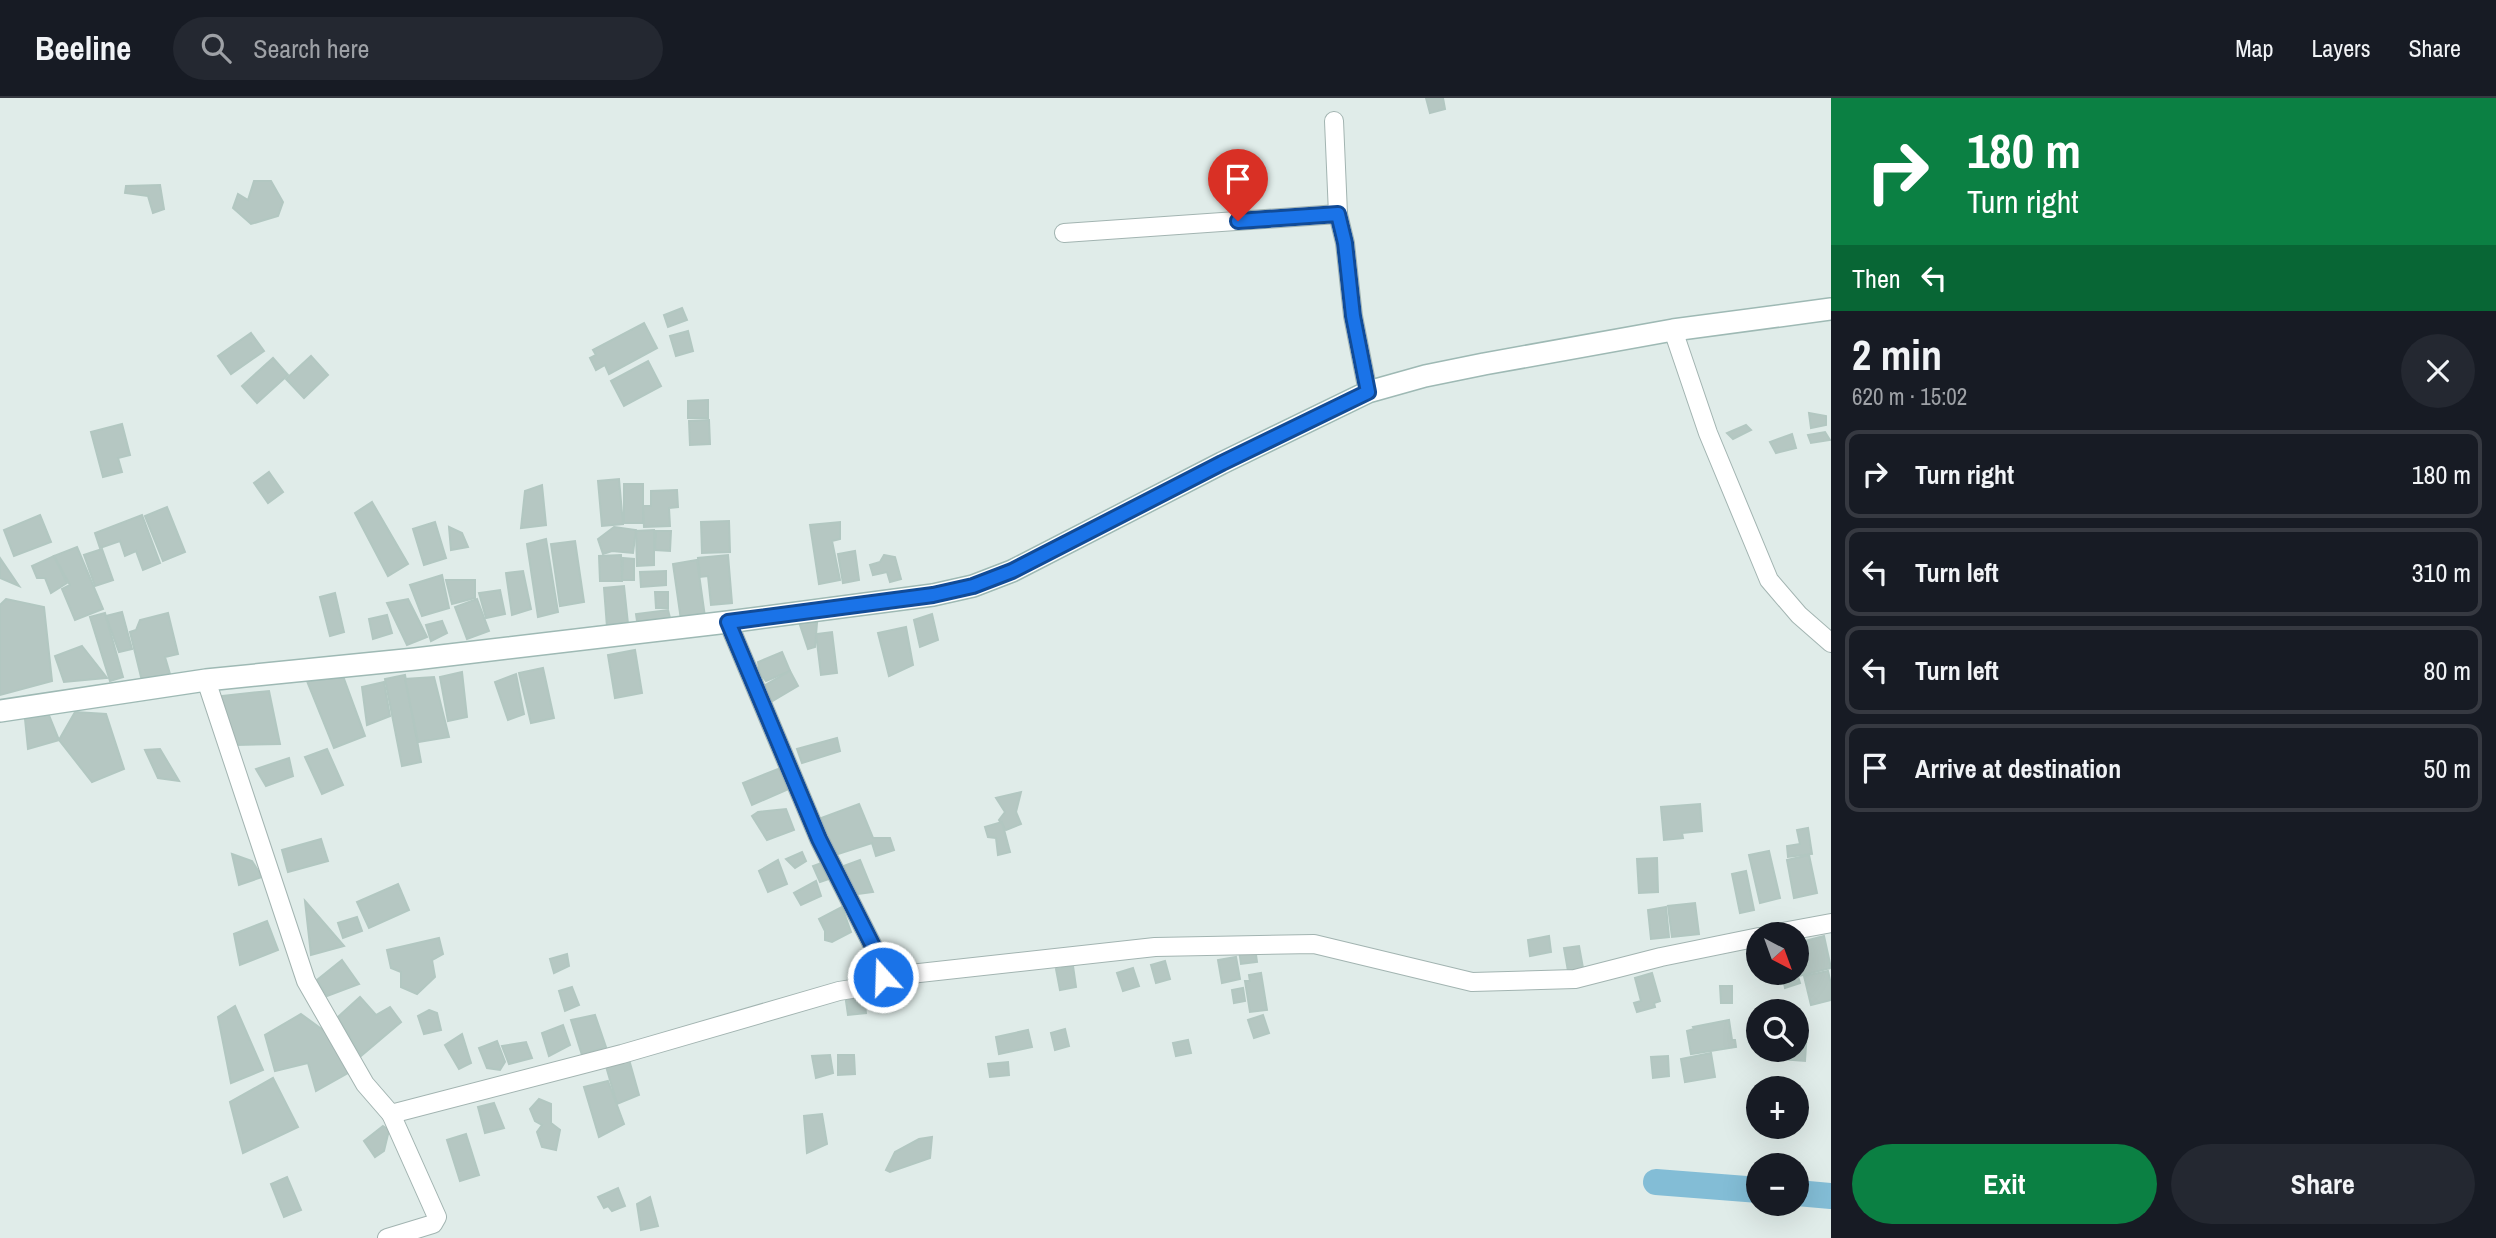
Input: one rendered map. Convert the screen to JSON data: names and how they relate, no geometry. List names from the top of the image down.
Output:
{
  "north": "bottom right",
  "page": {
    "header": "Beeline",
    "search": "Search here",
    "nav": ["Map", "Layers", "Share"],
    "turn": ["180 m", "Turn right"],
    "then": "Then",
    "heading": ["2 min", "620 m · 15:02"],
    "list": [
      {
        "name": "Turn right",
        "value": "180 m"
      },
      {
        "name": "Turn left",
        "value": "310 m"
      },
      {
        "name": "Turn left",
        "value": "80 m"
      },
      {
        "name": "Arrive at destination",
        "value": "50 m"
      }
    ],
    "map_buttons": ["+", "−"],
    "buttons": ["Exit", "Share"]
  }
}
